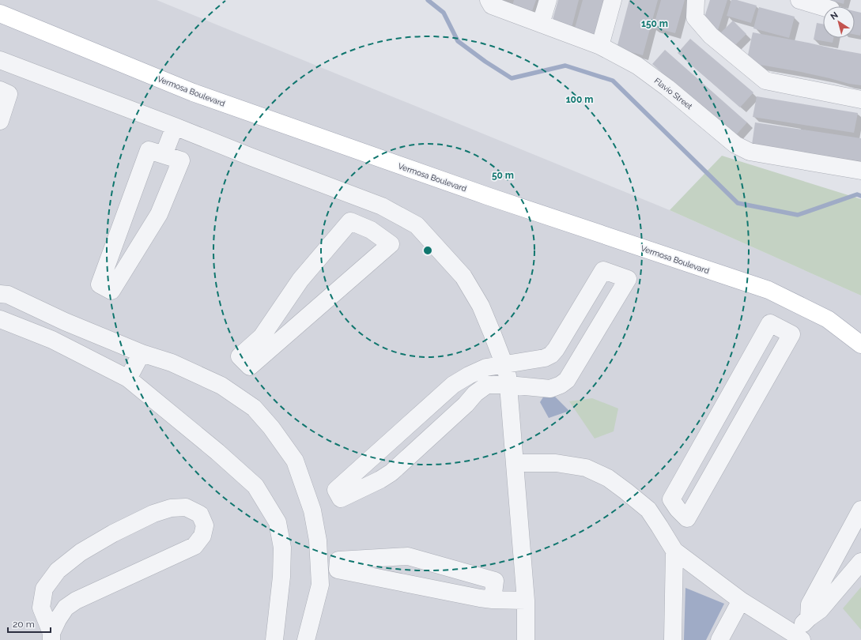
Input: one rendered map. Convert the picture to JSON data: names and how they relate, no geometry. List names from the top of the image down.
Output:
{
  "streets": {
    "main road": ["Vermosa Boulevard"],
    "street": ["Flavio Street"]
  },
  "scale_bar": "20 m",
  "north": "top left",
  "rings": ["150 m", "100 m", "50 m"]
}
